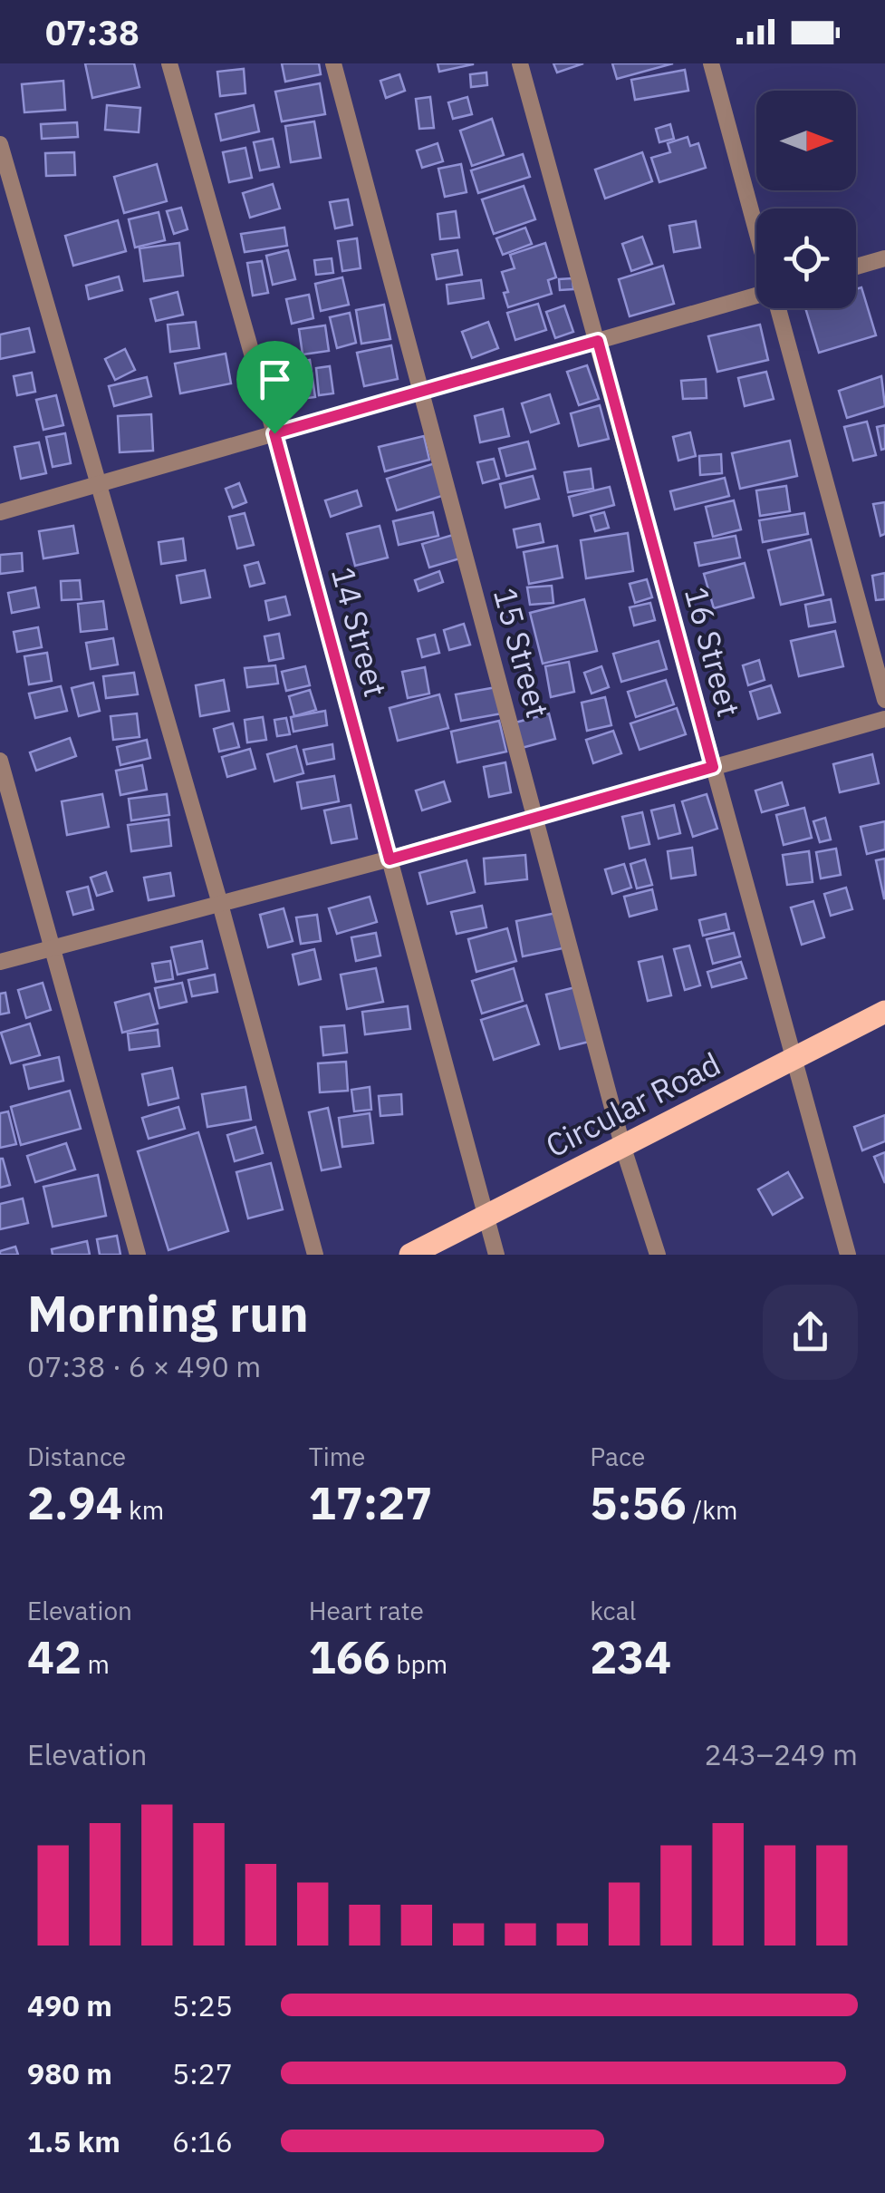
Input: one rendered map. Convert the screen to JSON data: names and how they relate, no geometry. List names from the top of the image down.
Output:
{
  "streets": {
    "main road": ["Circular Road"],
    "street": ["14 Street", "16 Street", "15 Street"]
  },
  "crossings": [
    ["14 Street", "Circular Road"],
    ["16 Street", "Circular Road"],
    ["15 Street", "Circular Road"]
  ],
  "north": "right",
  "page": {
    "status": "07:38",
    "heading": ["Morning run", "07:38 · 6 × 490 m"],
    "stats": [
      ["Distance", "2.94 km"],
      ["Time", "17:27"],
      ["Pace", "5:56 /km"],
      ["Elevation", "42 m"],
      ["Heart rate", "166 bpm"],
      ["kcal", "234"]
    ],
    "chart": ["Elevation", "243–249 m"],
    "list": [
      {
        "name": "490 m",
        "note": "5:25"
      },
      {
        "name": "980 m",
        "note": "5:27"
      },
      {
        "name": "1.5 km",
        "note": "6:16"
      }
    ]
  }
}
